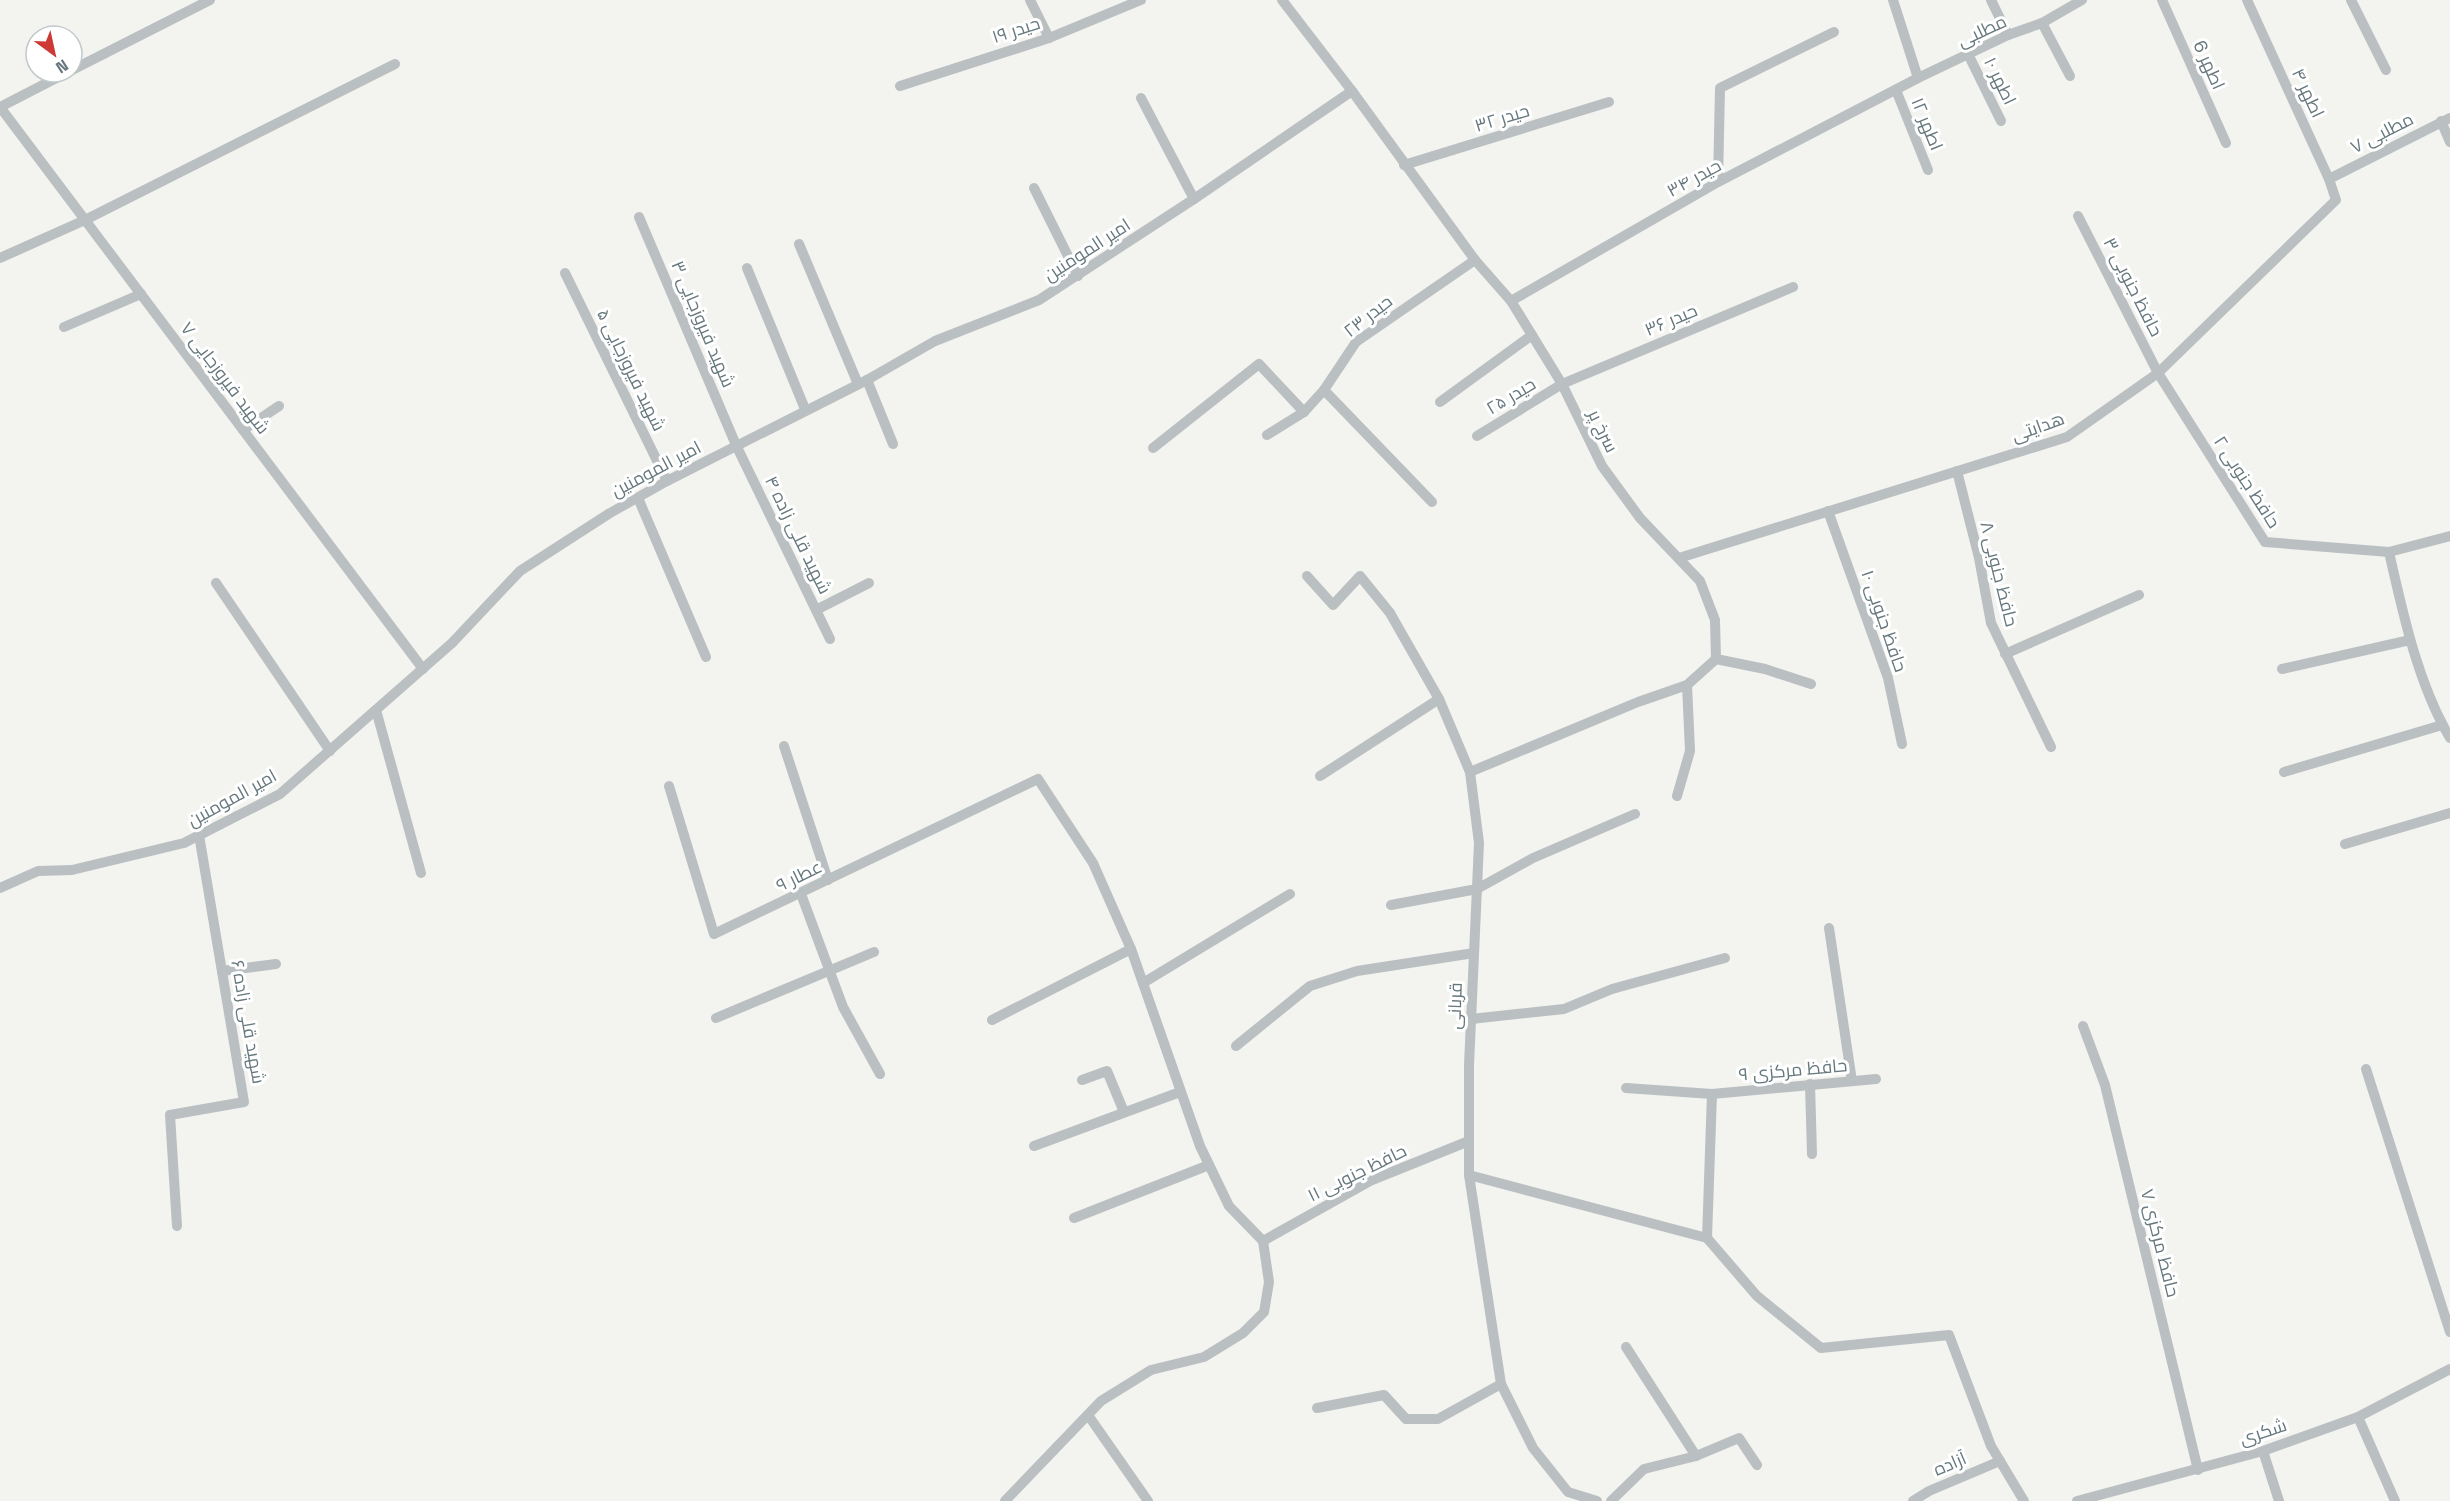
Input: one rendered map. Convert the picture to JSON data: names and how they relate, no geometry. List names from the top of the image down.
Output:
{
  "streets": {
    "street": [
      "حیدر ۱۹",
      "مطلبی",
      "اطهر 6",
      "اطهر ۱۰",
      "اطهر ۴",
      "حیدر ۳۲",
      "اطهر ۱۲",
      "مطلبی ۷",
      "حیدر ۳۴",
      "امیر المومنین",
      "حافظ جنوبی ۳",
      "حیدر ۲۳",
      "حیدر ۳۶",
      "شهید فیروزجایی ۳",
      "شهید فیروزجایی ۵",
      "شهید فیروزجایی ۷",
      "حیدر ۲۵",
      "هدایتی",
      "سرخ پر",
      "حافظ جنوبی ۲",
      "شهید قلی زاده ۴",
      "حافظ جنوبی ۸",
      "حافظ جنوبی ۱۰",
      "عطار ۹",
      "قربانی",
      "شهید قلی زاده ۶",
      "حافظ مرکزی ۹",
      "حافظ جنوبی ۱۱",
      "حافظ مرکزی ۷",
      "شکری",
      "آزاده"
    ]
  },
  "crossings": [
    ["مطلبی", "اطهر ۱۰"],
    ["مطلبی", "اطهر ۱۲"],
    ["مطلبی", "حیدر ۳۴"],
    ["اطهر ۴", "مطلبی ۷"],
    ["اطهر ۴", "هدایتی"],
    ["حیدر ۳۲", "سرخ پر"],
    ["اطهر ۱۲", "حیدر ۳۴"],
    ["حیدر ۳۴", "سرخ پر"],
    ["امیر المومنین", "شهید فیروزجایی ۳"],
    ["امیر المومنین", "شهید فیروزجایی ۵"],
    ["امیر المومنین", "شهید فیروزجایی ۷"],
    ["امیر المومنین", "سرخ پر"],
    ["امیر المومنین", "شهید قلی زاده ۴"],
    ["امیر المومنین", "شهید قلی زاده ۶"],
    ["حافظ جنوبی ۳", "هدایتی"],
    ["حافظ جنوبی ۳", "حافظ جنوبی ۲"],
    ["حیدر ۲۳", "سرخ پر"],
    ["حیدر ۳۶", "حیدر ۲۵"],
    ["حیدر ۳۶", "سرخ پر"],
    ["شهید فیروزجایی ۳", "شهید قلی زاده ۴"],
    ["حیدر ۲۵", "سرخ پر"],
    ["هدایتی", "سرخ پر"],
    ["هدایتی", "حافظ جنوبی ۲"],
    ["هدایتی", "حافظ جنوبی ۸"],
    ["هدایتی", "حافظ جنوبی ۱۰"],
    ["قربانی", "حافظ جنوبی ۱۱"],
    ["حافظ مرکزی ۷", "شکری"]
  ],
  "north": "bottom right"
}
